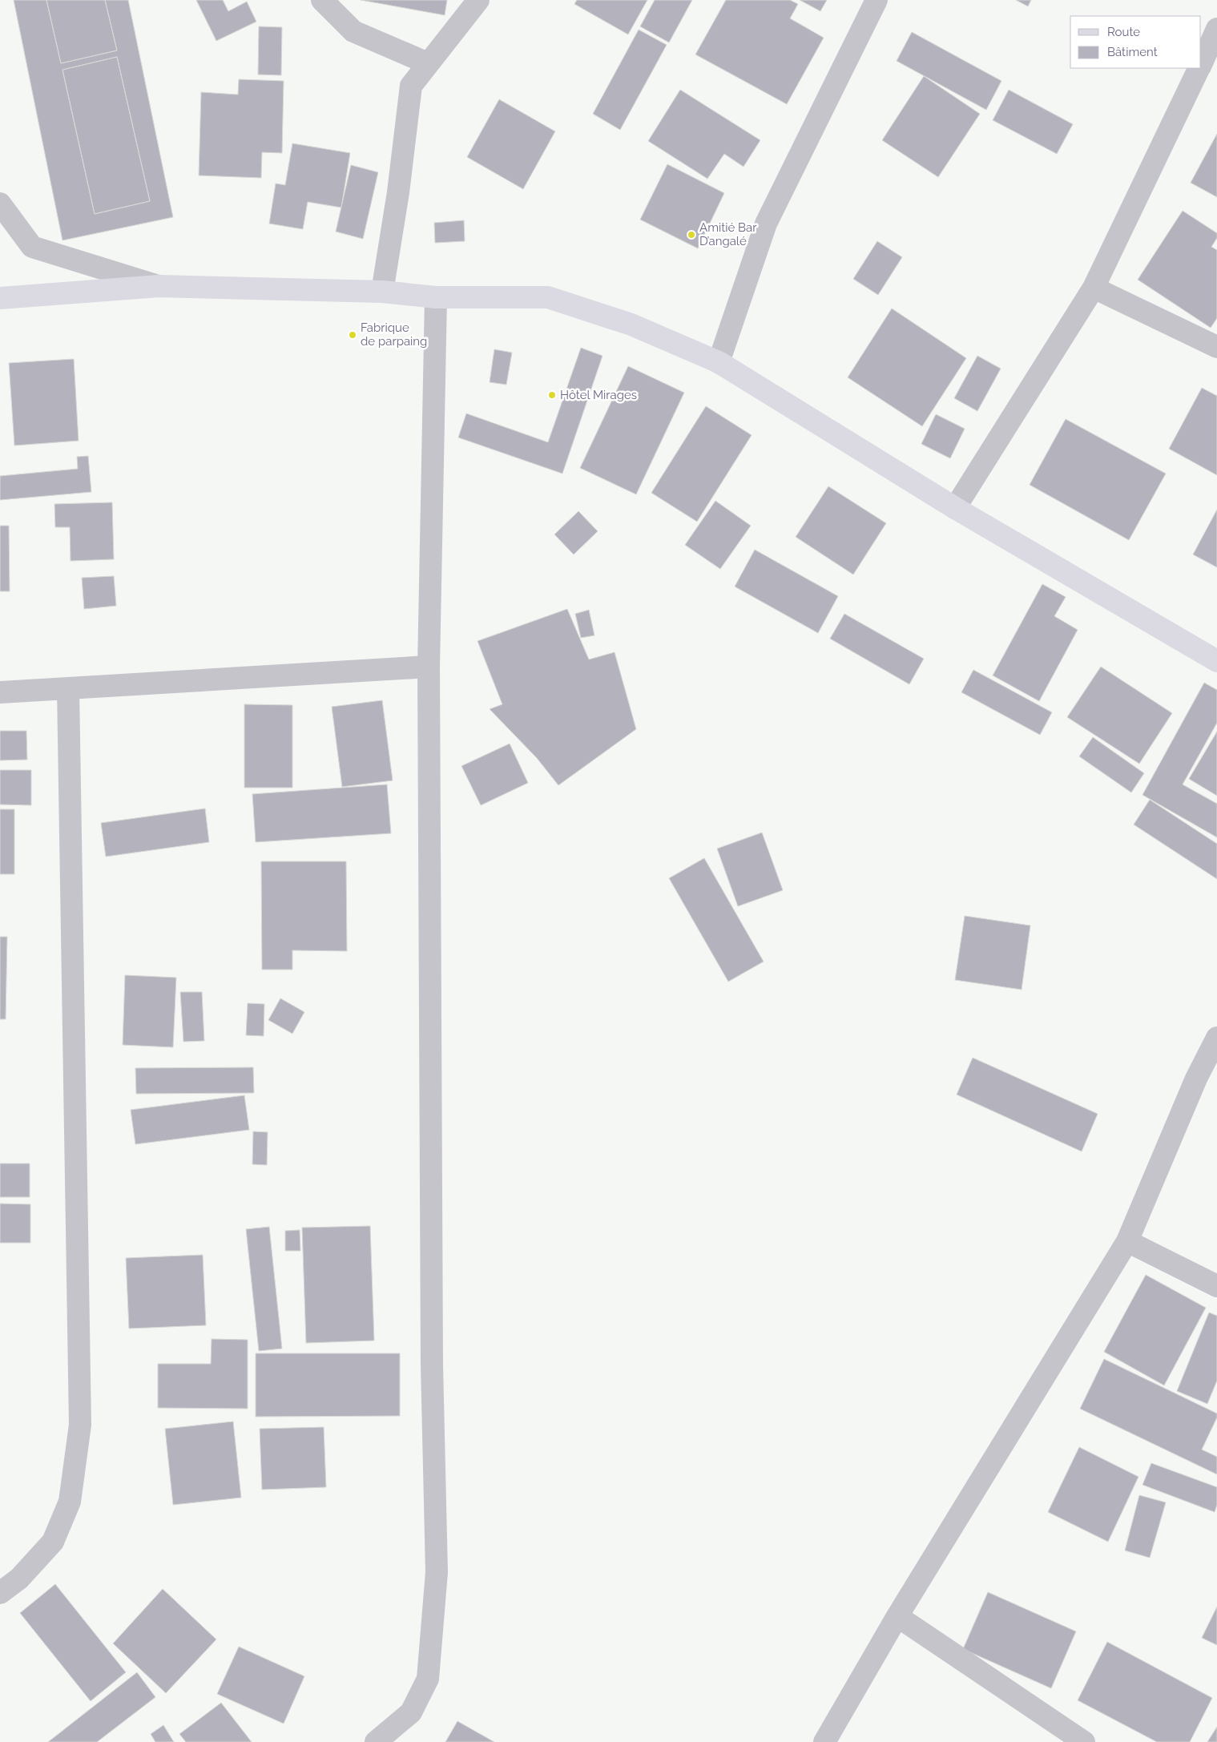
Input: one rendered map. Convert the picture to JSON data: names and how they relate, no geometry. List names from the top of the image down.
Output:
{
  "places": ["Amitié Bar D’angalé", "Fabrique de parpaing", "Hôtel Mirages"],
  "legend": ["Route", "Bâtiment"]
}
